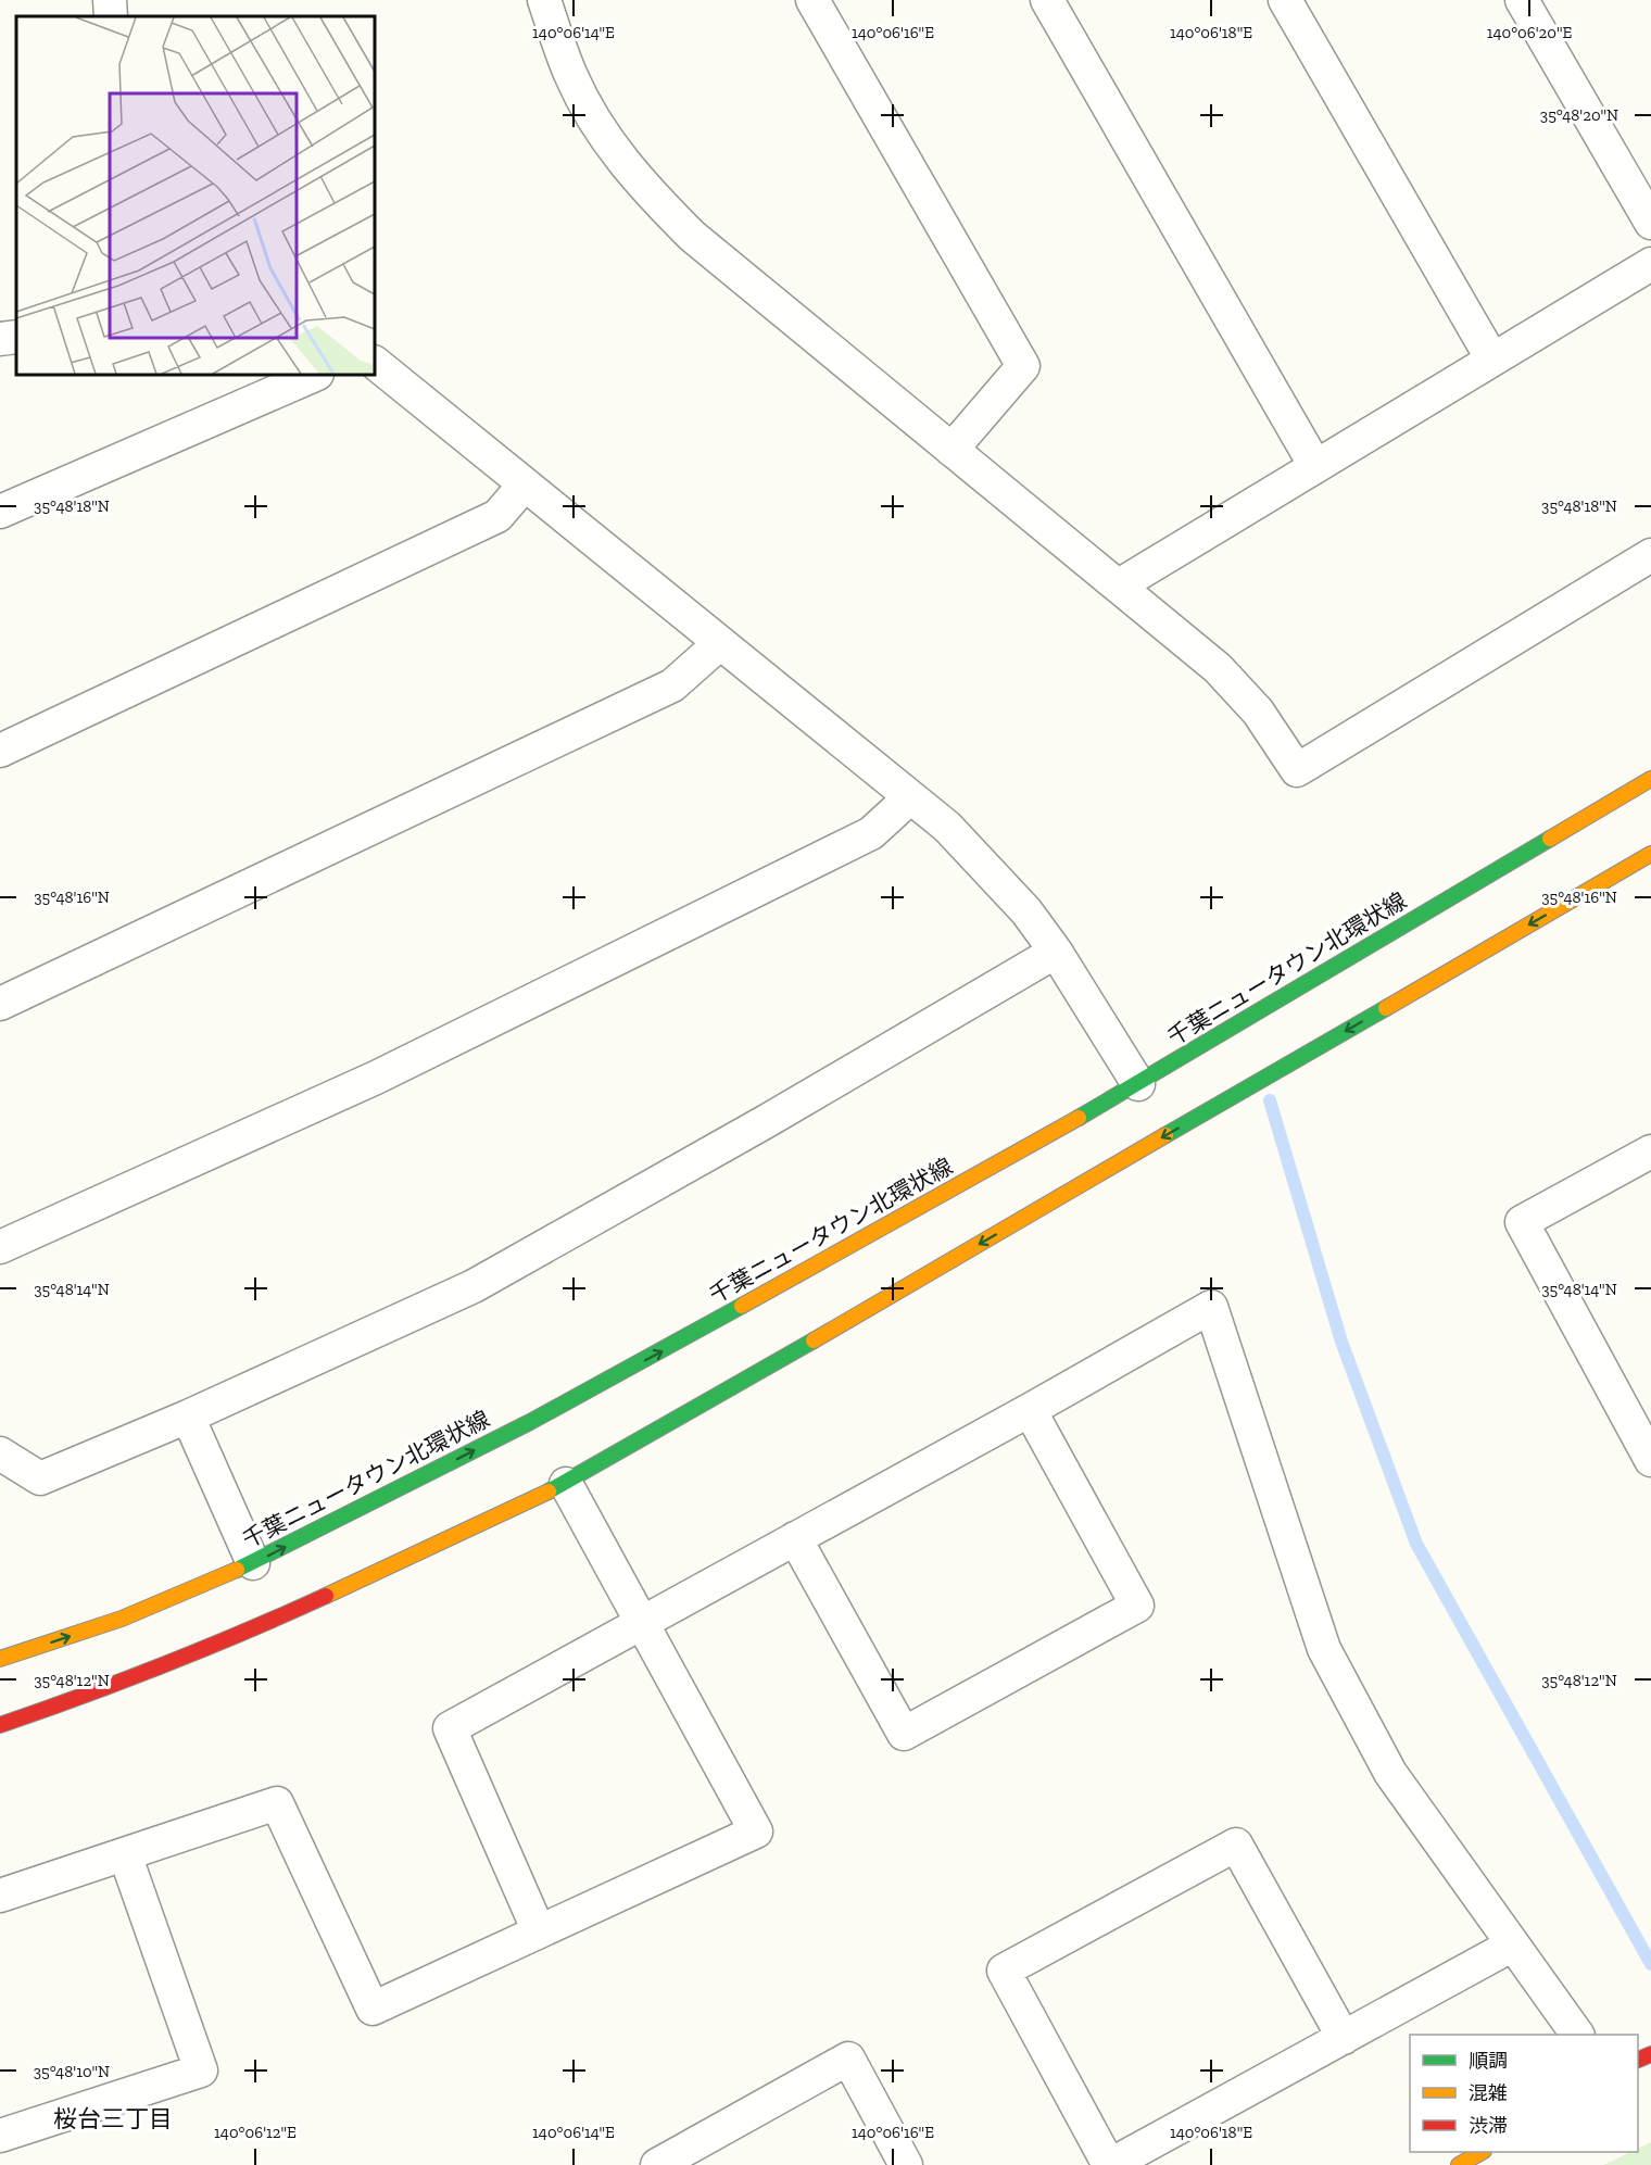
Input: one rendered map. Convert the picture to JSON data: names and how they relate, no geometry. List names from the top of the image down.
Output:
{
  "streets": {
    "main road": ["千葉ニュータウン北環状線"]
  },
  "districts": ["桜台三丁目"],
  "legend": ["順調", "混雑", "渋滞"],
  "coordinates": [
    "140°06'14\"E",
    "140°06'16\"E",
    "140°06'18\"E",
    "140°06'20\"E",
    "35°48'20\"N",
    "35°48'18\"N",
    "35°48'16\"N",
    "35°48'14\"N",
    "35°48'12\"N",
    "35°48'10\"N",
    "140°06'12\"E"
  ]
}
